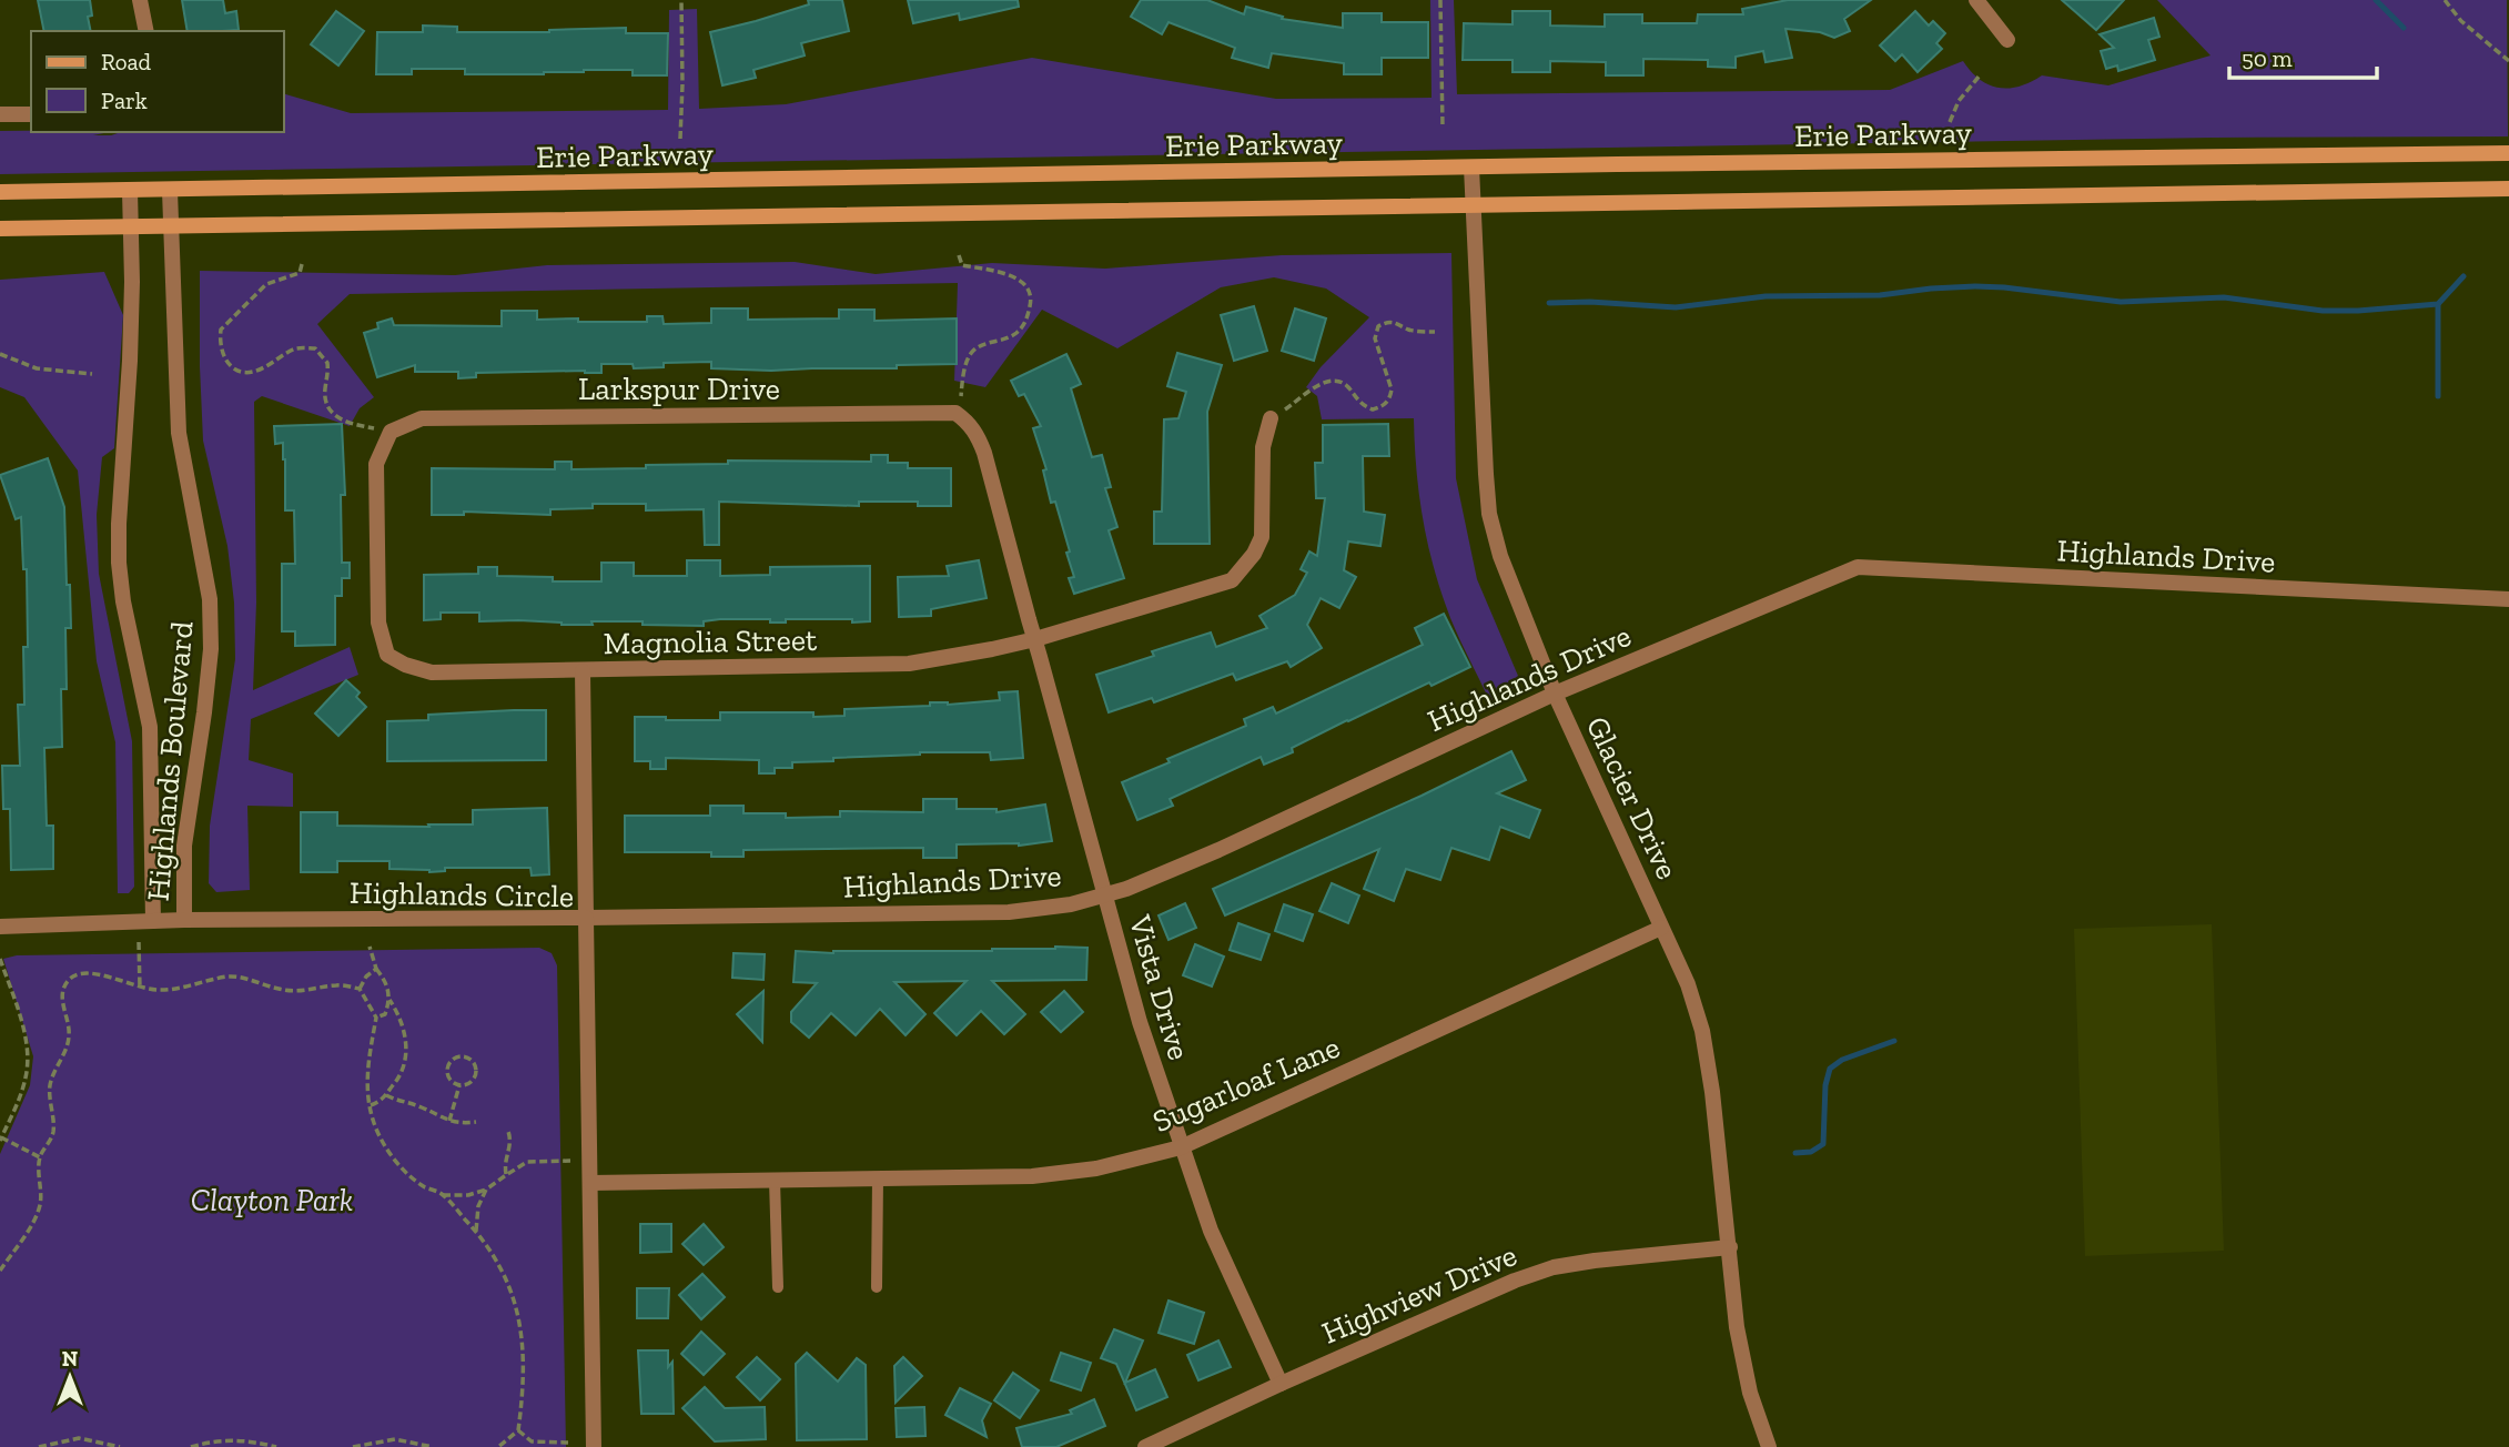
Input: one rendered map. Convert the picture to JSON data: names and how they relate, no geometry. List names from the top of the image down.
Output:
{
  "streets": {
    "main road": ["Erie Parkway"],
    "street": [
      "Larkspur Drive",
      "Highlands Drive",
      "Magnolia Street",
      "Highlands Boulevard",
      "Glacier Drive",
      "Highlands Circle",
      "Vista Drive",
      "Sugarloaf Lane",
      "Highview Drive"
    ]
  },
  "crossings": [
    ["Erie Parkway", "Highlands Boulevard"],
    ["Erie Parkway", "Glacier Drive"],
    ["Larkspur Drive", "Magnolia Street"],
    ["Larkspur Drive", "Vista Drive"],
    ["Highlands Drive", "Glacier Drive"],
    ["Highlands Drive", "Highlands Circle"],
    ["Highlands Drive", "Vista Drive"],
    ["Magnolia Street", "Vista Drive"],
    ["Highlands Boulevard", "Highlands Circle"],
    ["Glacier Drive", "Sugarloaf Lane"],
    ["Glacier Drive", "Highview Drive"],
    ["Highlands Circle", "Sugarloaf Lane"],
    ["Vista Drive", "Sugarloaf Lane"],
    ["Vista Drive", "Highview Drive"]
  ],
  "parks": ["Clayton Park"],
  "legend": ["Road", "Park"],
  "scale_bar": "50 m",
  "north": "top"
}
